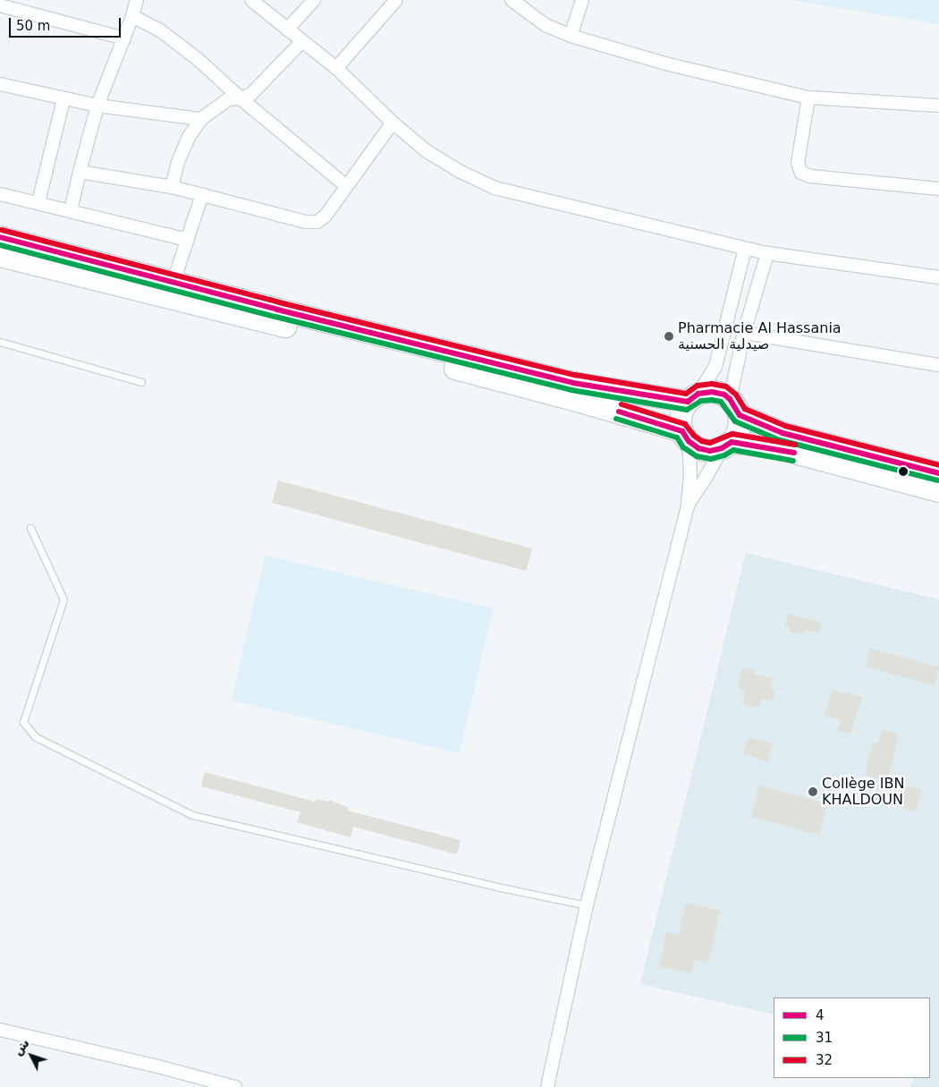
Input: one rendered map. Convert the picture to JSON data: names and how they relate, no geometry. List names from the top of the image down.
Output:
{
  "places": ["Pharmacie Al Hassania صيدلية الحسنية", "Collège IBN KHALDOUN"],
  "lines": ["transit line 32", "transit line 4", "transit line 31"],
  "legend": ["4", "31", "32"],
  "scale_bar": "50 m",
  "north": "top left"
}
